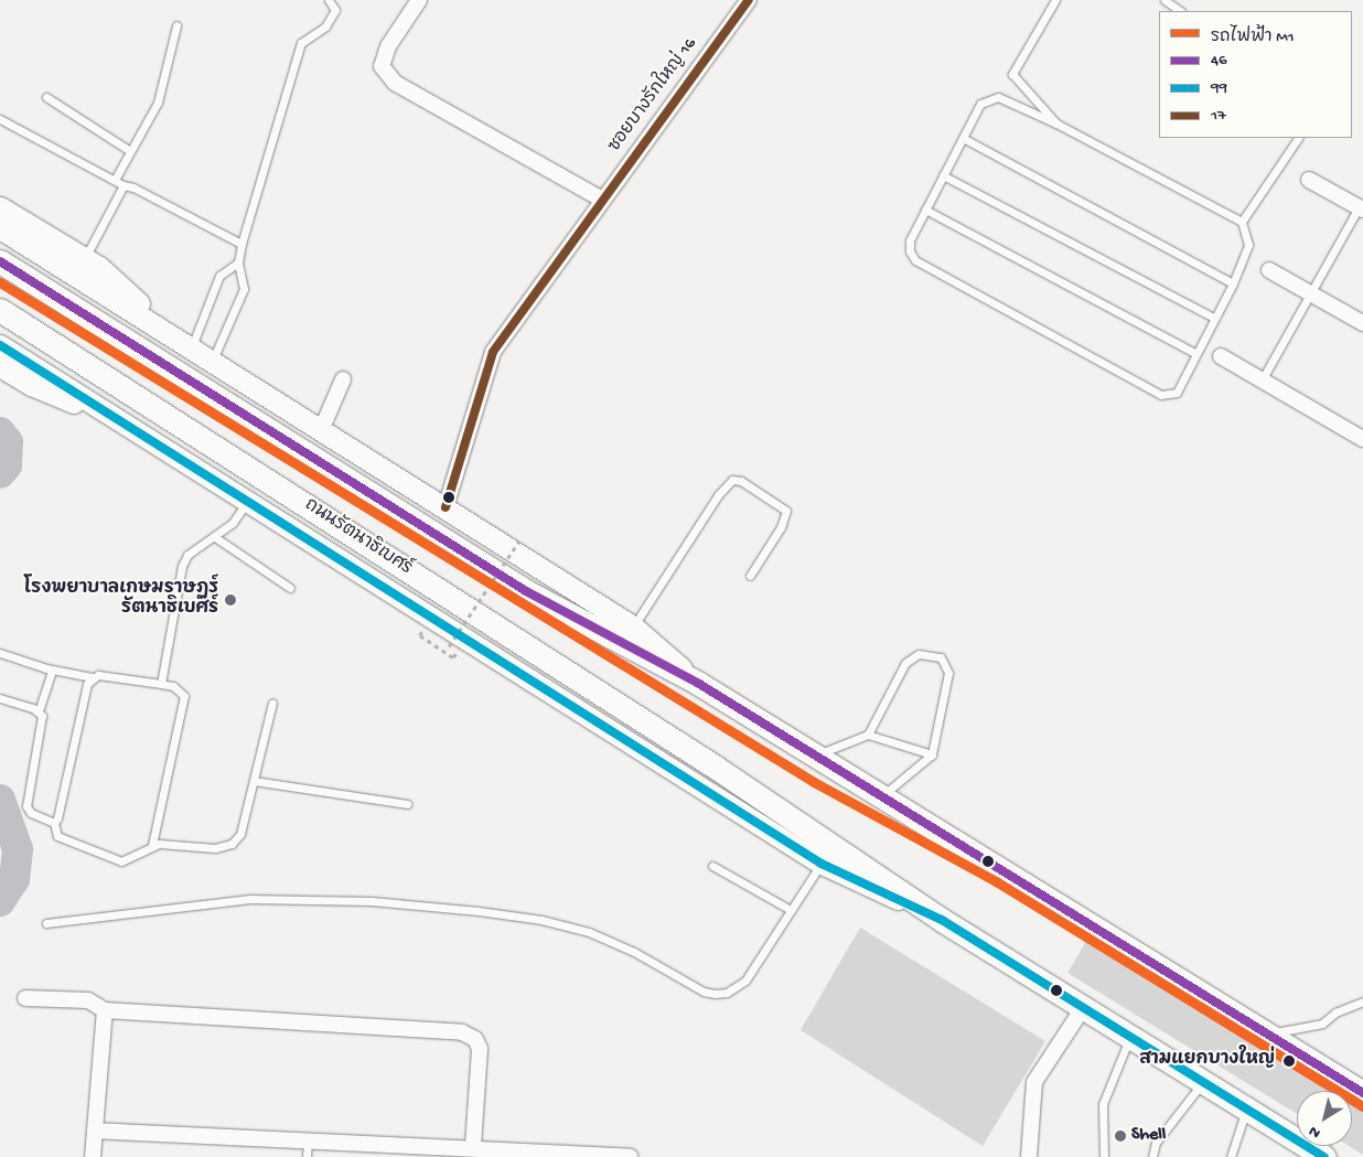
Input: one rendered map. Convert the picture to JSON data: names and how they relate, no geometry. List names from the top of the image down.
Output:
{
  "streets": {
    "main road": ["ถนนรัตนาธิเบศร์"],
    "street": ["ซอยบางรักใหญ่ 16"]
  },
  "places": ["โรงพยาบาลเกษมราษฏร์ รัตนาธิเบศร์", "สามแยกบางใหญ่", "Shell"],
  "lines": [
    "transit line 17",
    "transit line 46",
    "metro line M1",
    "transit line 99"
  ],
  "legend": [
    "รถไฟฟ้า M1",
    "46",
    "99",
    "17"
  ],
  "north": "bottom left"
}
